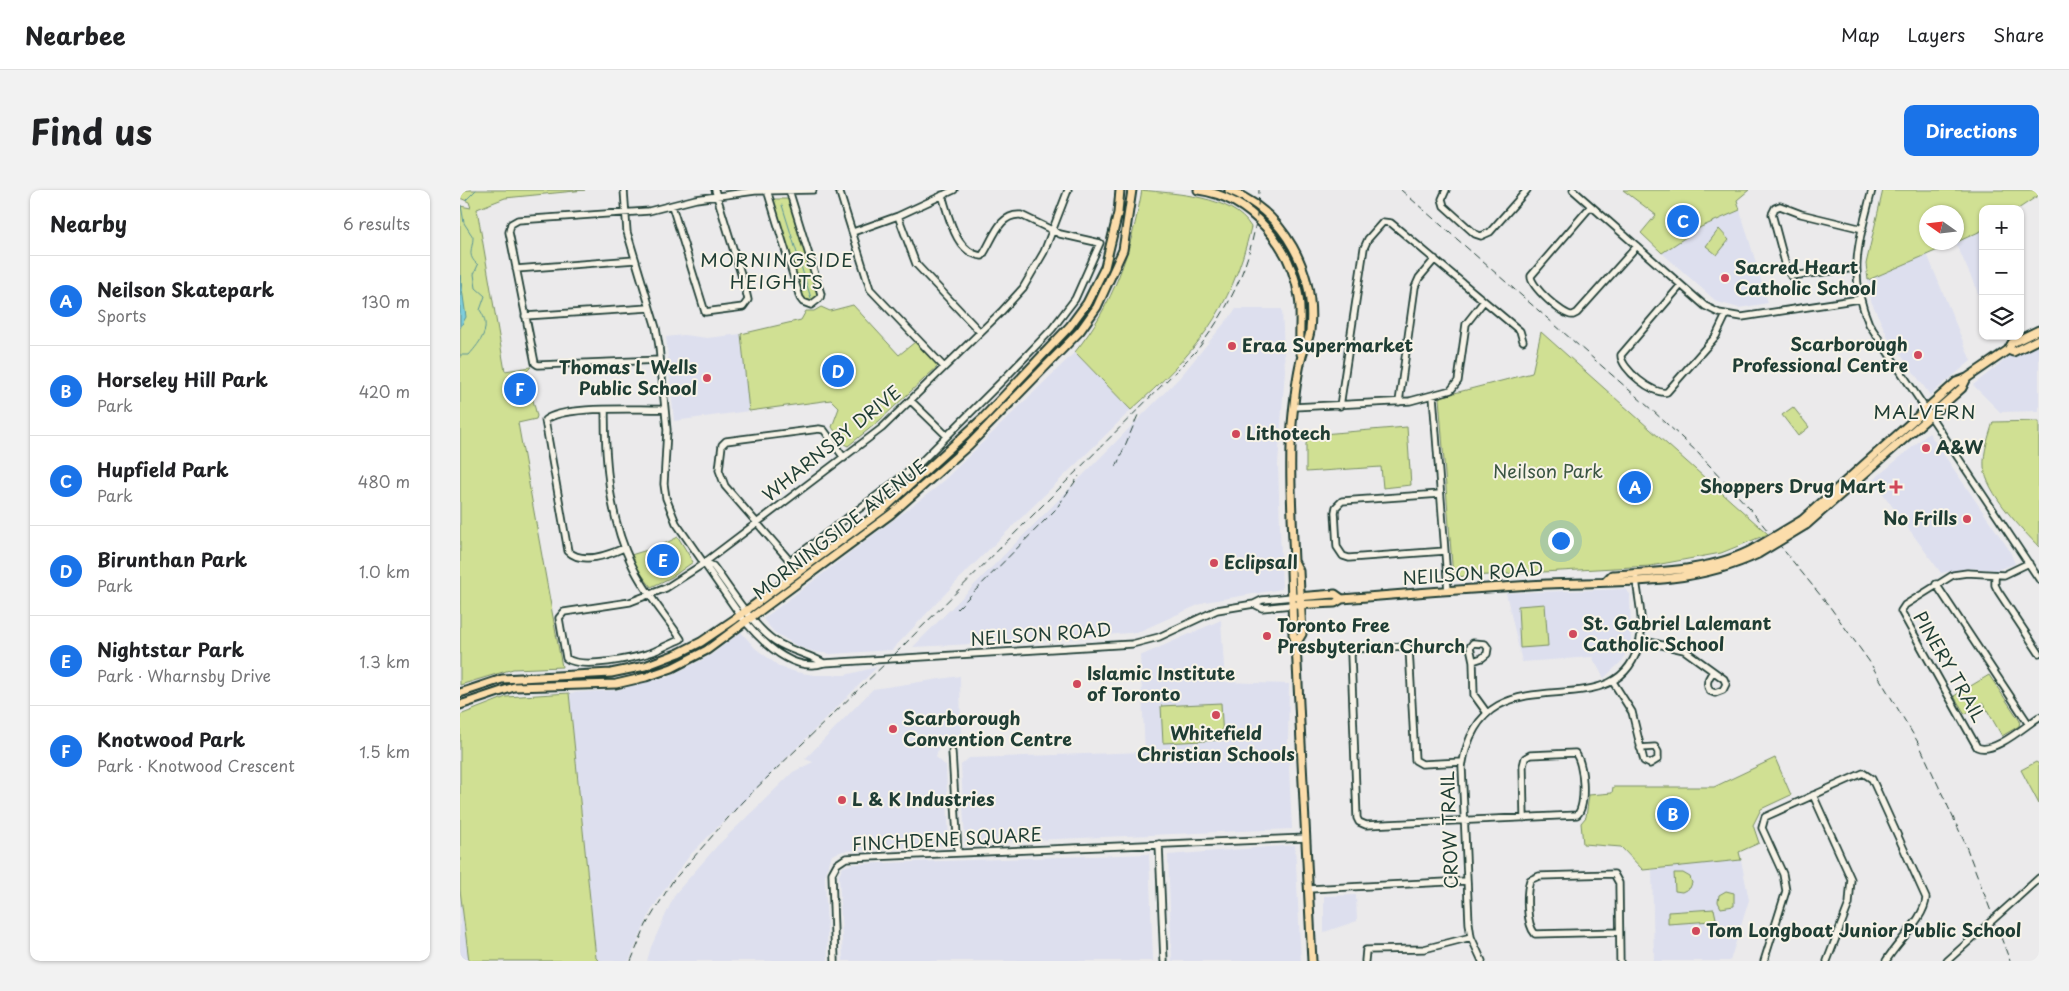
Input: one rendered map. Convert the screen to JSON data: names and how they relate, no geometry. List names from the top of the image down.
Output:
{
  "streets": {
    "main road": ["MORNINGSIDE AVENUE", "NEILSON ROAD"],
    "street": [
      "WHARNSBY DRIVE",
      "PINERY TRAIL",
      "CROW TRAIL",
      "FINCHDENE SQUARE"
    ]
  },
  "crossings": [
    ["WHARNSBY DRIVE", "NEILSON ROAD"],
    ["MORNINGSIDE AVENUE", "NEILSON ROAD"],
    ["NEILSON ROAD", "CROW TRAIL"]
  ],
  "districts": ["MORNINGSIDE HEIGHTS", "MALVERN"],
  "parks": ["Neilson Park"],
  "places": {
    "other": [
      "Sacred Heart Catholic School",
      "Eraa Supermarket",
      "Scarborough Professional Centre",
      "Thomas L Wells Public School",
      "Lithotech",
      "A&W",
      "No Frills",
      "Eclipsall",
      "St. Gabriel Lalemant Catholic School",
      "Toronto Free Presbyterian Church",
      "Islamic Institute of Toronto",
      "Whitefield Christian Schools",
      "Scarborough Convention Centre",
      "L & K Industries",
      "Tom Longboat Junior Public School"
    ],
    "health": ["Shoppers Drug Mart"]
  },
  "north": "left",
  "page": {
    "header": "Nearbee",
    "nav": ["Map", "Layers", "Share"],
    "title": "Find us",
    "buttons": "Directions",
    "heading": ["Nearby", "6 results"],
    "pins": [
      "C",
      "D",
      "F",
      "A",
      "E",
      "B"
    ],
    "map_buttons": ["+", "−"],
    "list": [
      {
        "mark": "A",
        "name": "Neilson Skatepark",
        "note": "Sports",
        "value": "130 m"
      },
      {
        "mark": "B",
        "name": "Horseley Hill Park",
        "note": "Park",
        "value": "420 m"
      },
      {
        "mark": "C",
        "name": "Hupfield Park",
        "note": "Park",
        "value": "480 m"
      },
      {
        "mark": "D",
        "name": "Birunthan Park",
        "note": "Park",
        "value": "1.0 km"
      },
      {
        "mark": "E",
        "name": "Nightstar Park",
        "note": "Park · Wharnsby Drive",
        "value": "1.3 km"
      },
      {
        "mark": "F",
        "name": "Knotwood Park",
        "note": "Park · Knotwood Crescent",
        "value": "1.5 km"
      }
    ]
  }
}
